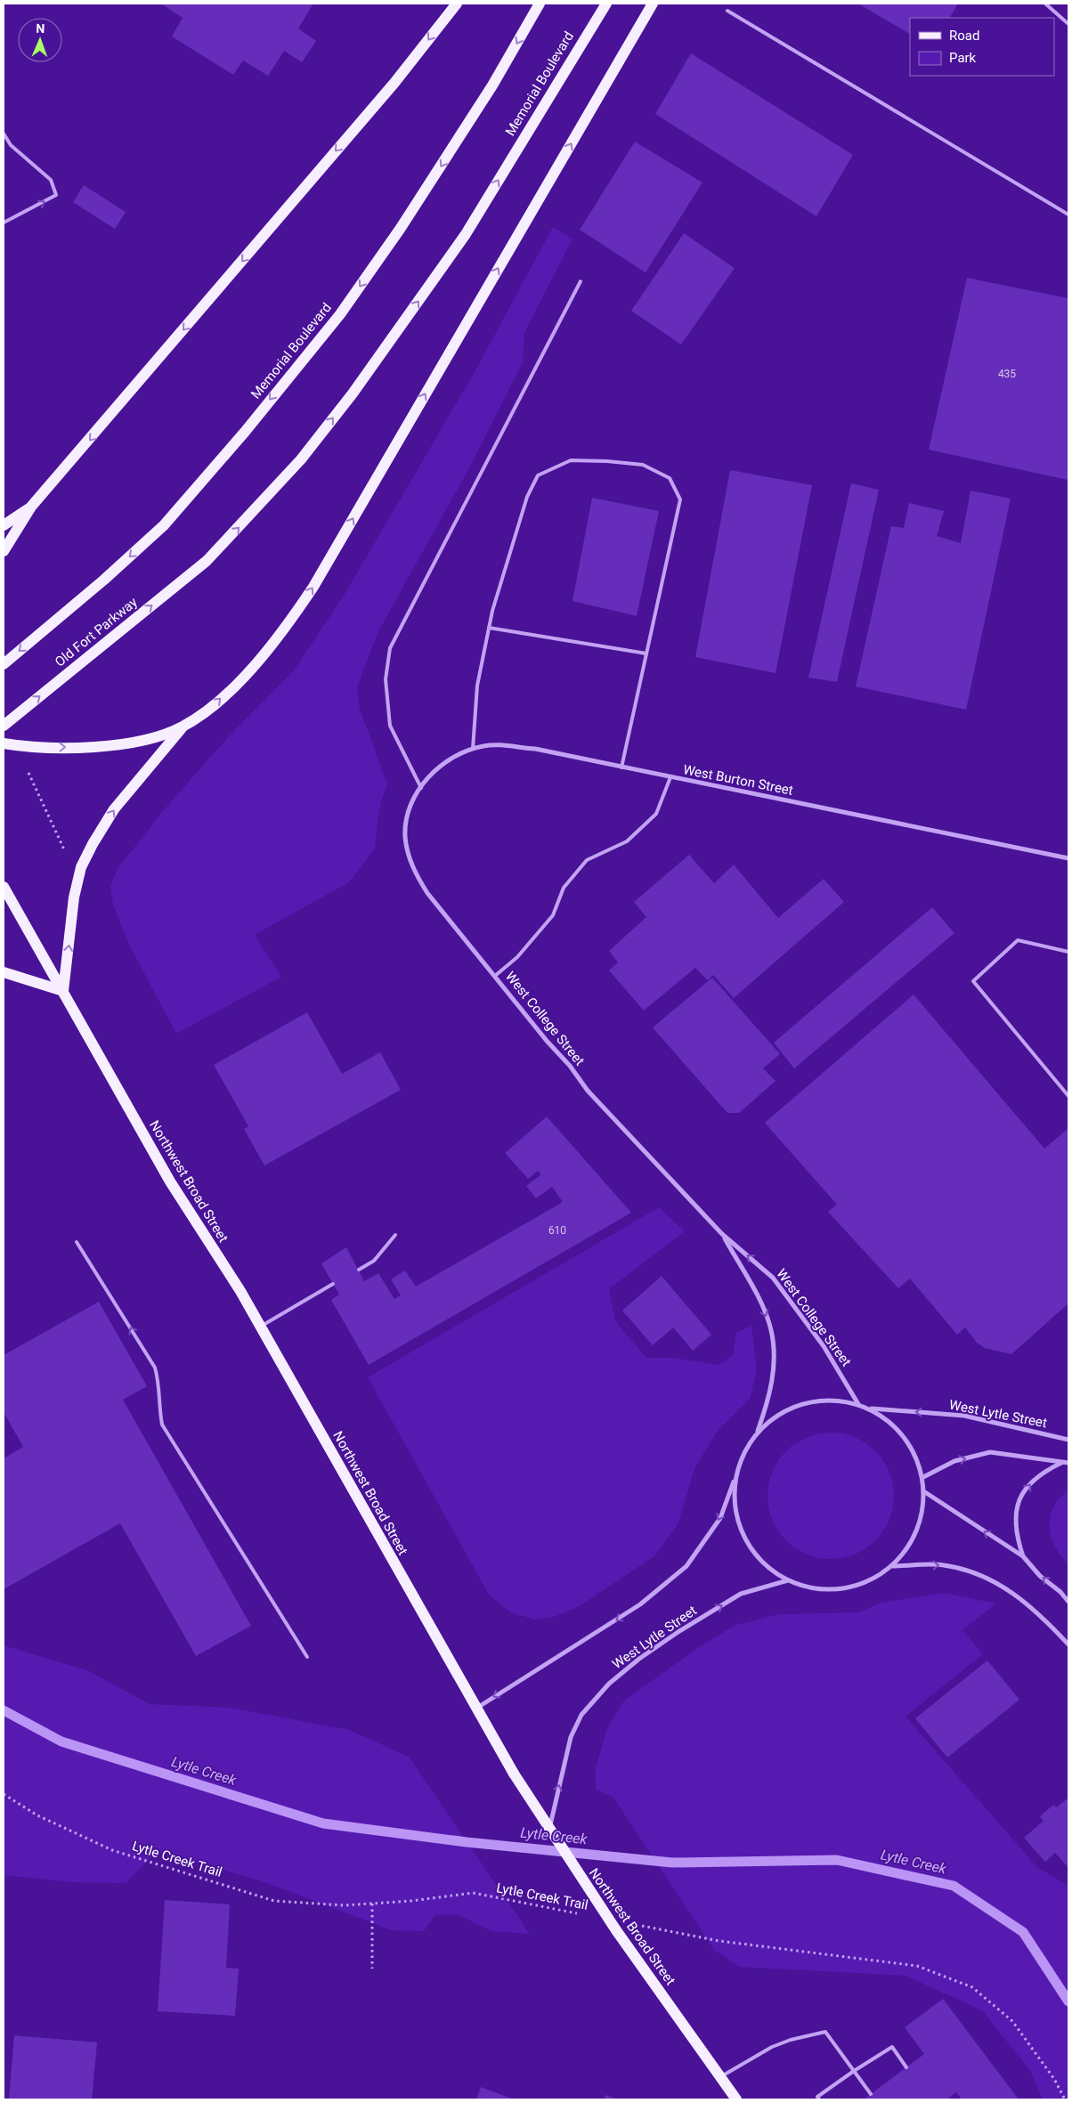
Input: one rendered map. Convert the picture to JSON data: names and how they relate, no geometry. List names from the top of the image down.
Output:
{
  "streets": {
    "main road": ["Memorial Boulevard", "Old Fort Parkway", "Northwest Broad Street"],
    "street": ["West Burton Street", "West College Street", "West Lytle Street"],
    "path": ["Lytle Creek Trail"]
  },
  "crossings": [
    ["Memorial Boulevard", "Old Fort Parkway"],
    ["West Burton Street", "West College Street"],
    ["West College Street", "West Lytle Street"],
    ["Northwest Broad Street", "West Lytle Street"]
  ],
  "one_way": ["Old Fort Parkway"],
  "water": ["Lytle Creek"],
  "house_numbers": ["435", "610"],
  "legend": ["Road", "Park"],
  "north": "top"
}
